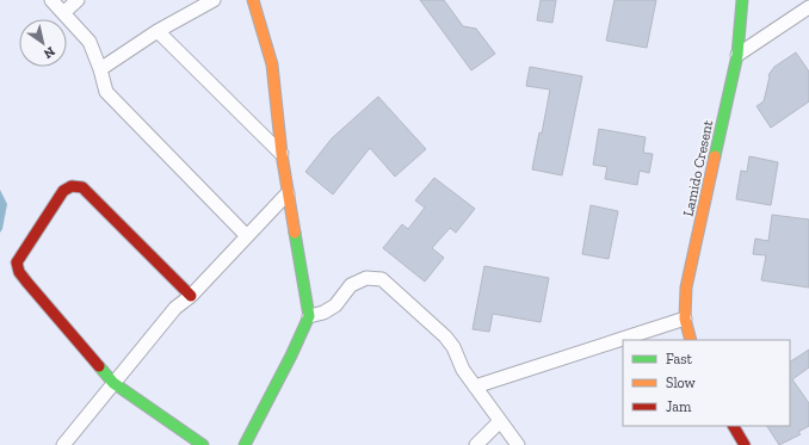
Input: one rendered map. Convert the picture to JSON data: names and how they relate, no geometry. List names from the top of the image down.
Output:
{
  "streets": {
    "street": ["Lamido Cresent"]
  },
  "legend": ["Fast", "Slow", "Jam"],
  "north": "bottom right"
}
